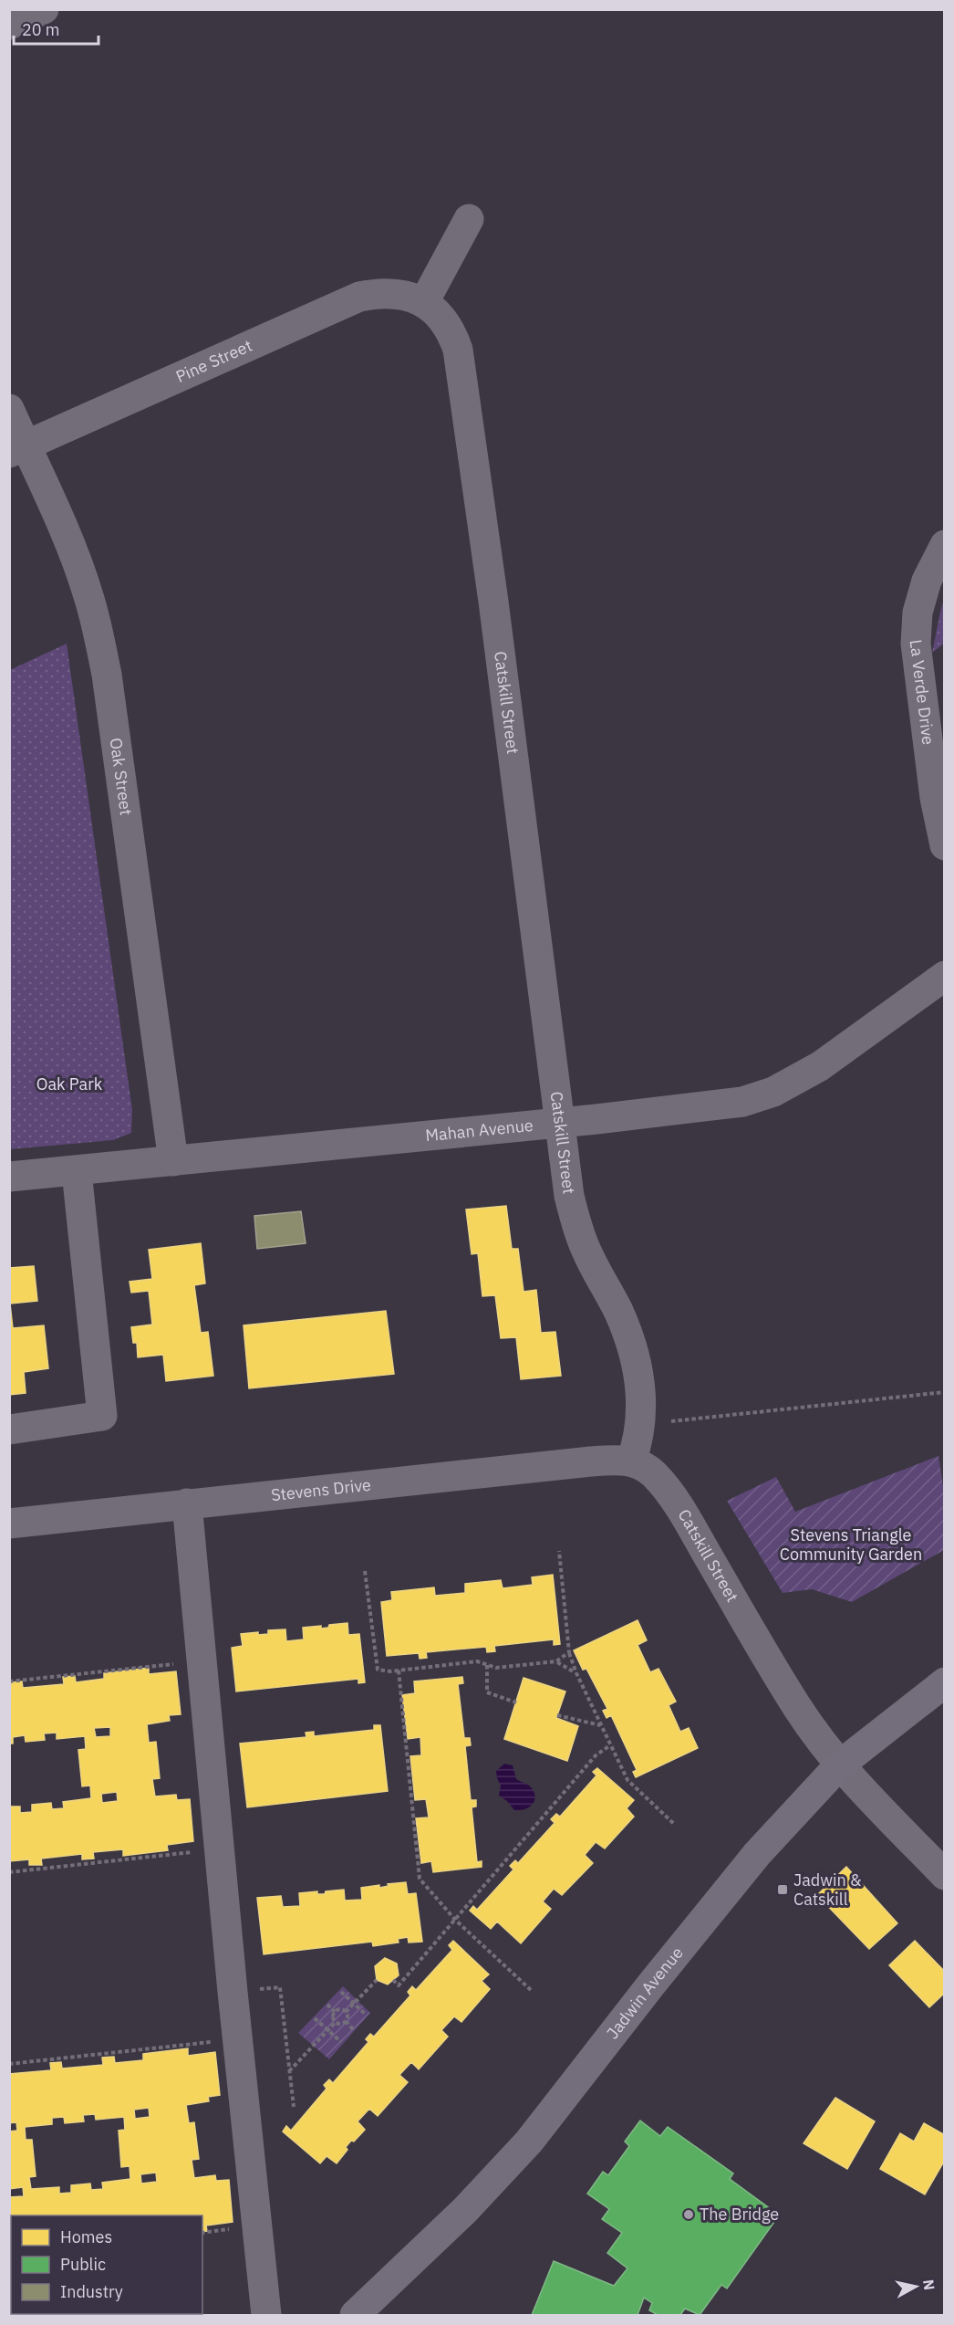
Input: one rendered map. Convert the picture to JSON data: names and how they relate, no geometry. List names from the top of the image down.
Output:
{
  "streets": {
    "main road": ["Jadwin Avenue"],
    "street": [
      "Pine Street",
      "La Verde Drive",
      "Catskill Street",
      "Oak Street",
      "Mahan Avenue",
      "Stevens Drive"
    ]
  },
  "crossings": [
    ["Pine Street", "Catskill Street"],
    ["Pine Street", "Oak Street"],
    ["Catskill Street", "Mahan Avenue"],
    ["Catskill Street", "Stevens Drive"],
    ["Catskill Street", "Jadwin Avenue"],
    ["Oak Street", "Mahan Avenue"]
  ],
  "parks": ["Oak Park", "Stevens Triangle Community Garden"],
  "places": {
    "transit": ["Jadwin & Catskill"],
    "other": ["The Bridge"]
  },
  "legend": ["Homes", "Public", "Industry"],
  "scale_bar": "20 m",
  "north": "right"
}
